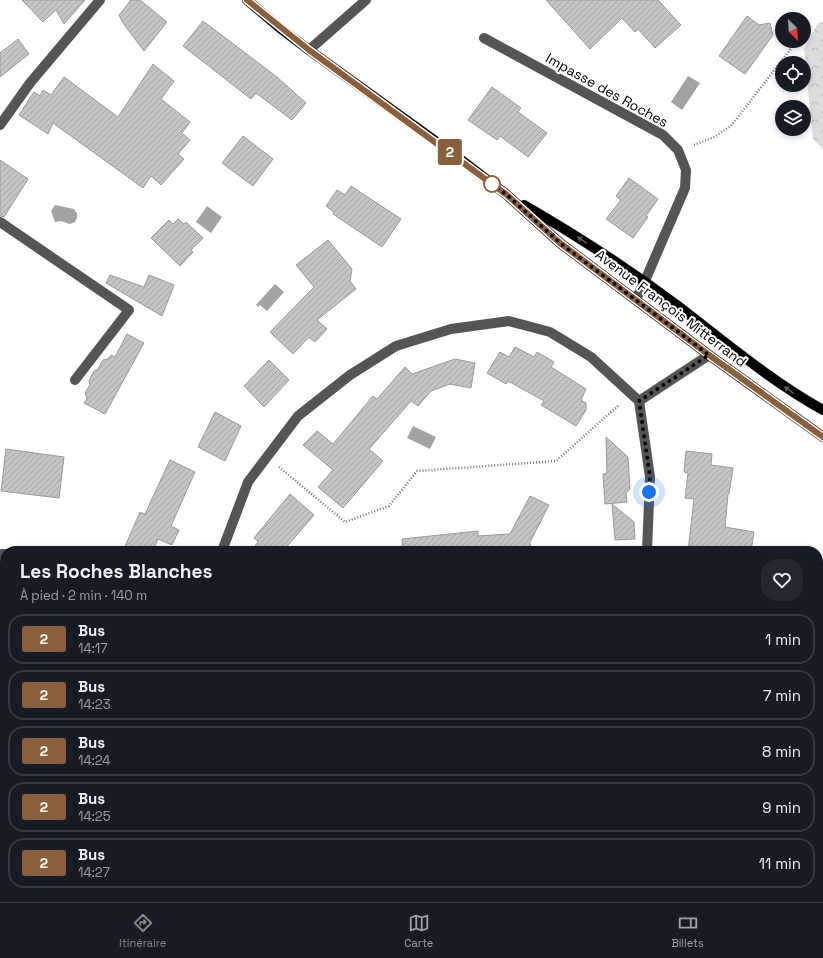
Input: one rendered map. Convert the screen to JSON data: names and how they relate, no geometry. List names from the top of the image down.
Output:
{
  "streets": {
    "main road": ["Avenue François Mitterrand"],
    "street": ["Impasse des Roches"]
  },
  "crossings": [
    ["Impasse des Roches", "Avenue François Mitterrand"]
  ],
  "lines": ["bus line 2"],
  "north": "bottom right",
  "page": {
    "on_map": "2",
    "heading": ["Les Roches Blanches", "À pied · 2 min · 140 m"],
    "list": [
      {
        "mark": "2",
        "name": "Bus",
        "note": "14:17",
        "value": "1 min"
      },
      {
        "mark": "2",
        "name": "Bus",
        "note": "14:23",
        "value": "7 min"
      },
      {
        "mark": "2",
        "name": "Bus",
        "note": "14:24",
        "value": "8 min"
      },
      {
        "mark": "2",
        "name": "Bus",
        "note": "14:25",
        "value": "9 min"
      },
      {
        "mark": "2",
        "name": "Bus",
        "note": "14:27",
        "value": "11 min"
      }
    ],
    "tabs": ["Itinéraire", "Carte", "Billets"]
  }
}
